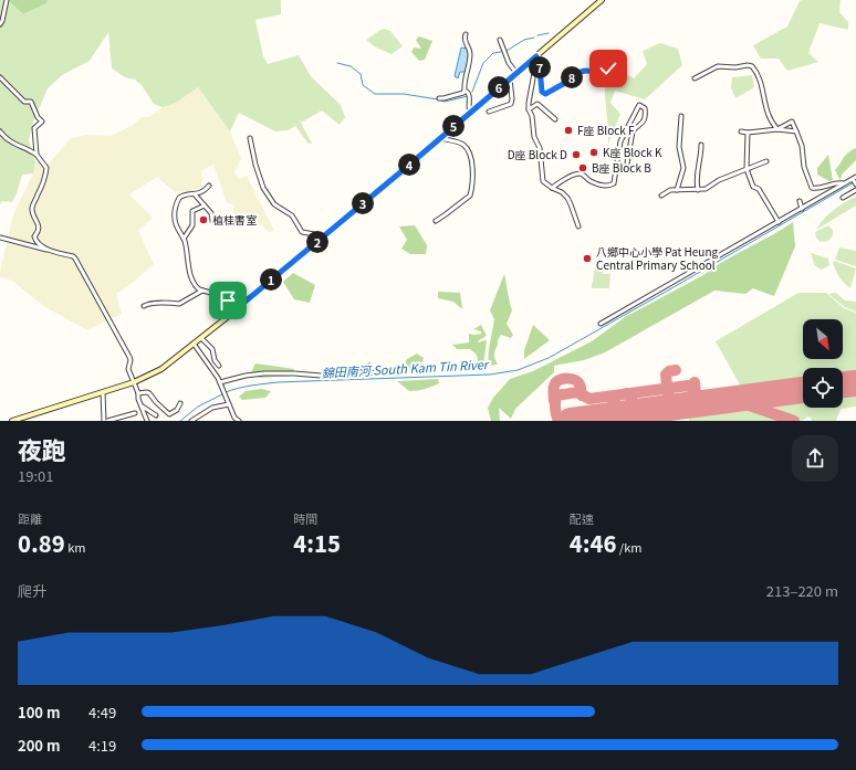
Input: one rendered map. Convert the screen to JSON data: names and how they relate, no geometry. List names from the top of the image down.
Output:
{
  "water": ["錦田南河 South Kam Tin River"],
  "places": [
    "F座 Block F",
    "K座 Block K",
    "D座 Block D",
    "B座 Block B",
    "植桂書室",
    "八鄉中心小學 Pat Heung Central Primary School"
  ],
  "north": "bottom right",
  "page": {
    "pins": [
      "7",
      "8",
      "6",
      "5",
      "4",
      "3",
      "2",
      "1"
    ],
    "heading": ["夜跑", "19:01"],
    "stats": [
      ["距離", "0.89 km"],
      ["時間", "4:15"],
      ["配速", "4:46 /km"]
    ],
    "chart": ["爬升", "213–220 m"],
    "list": [
      {
        "name": "100 m",
        "note": "4:49"
      },
      {
        "name": "200 m",
        "note": "4:19"
      }
    ]
  }
}
